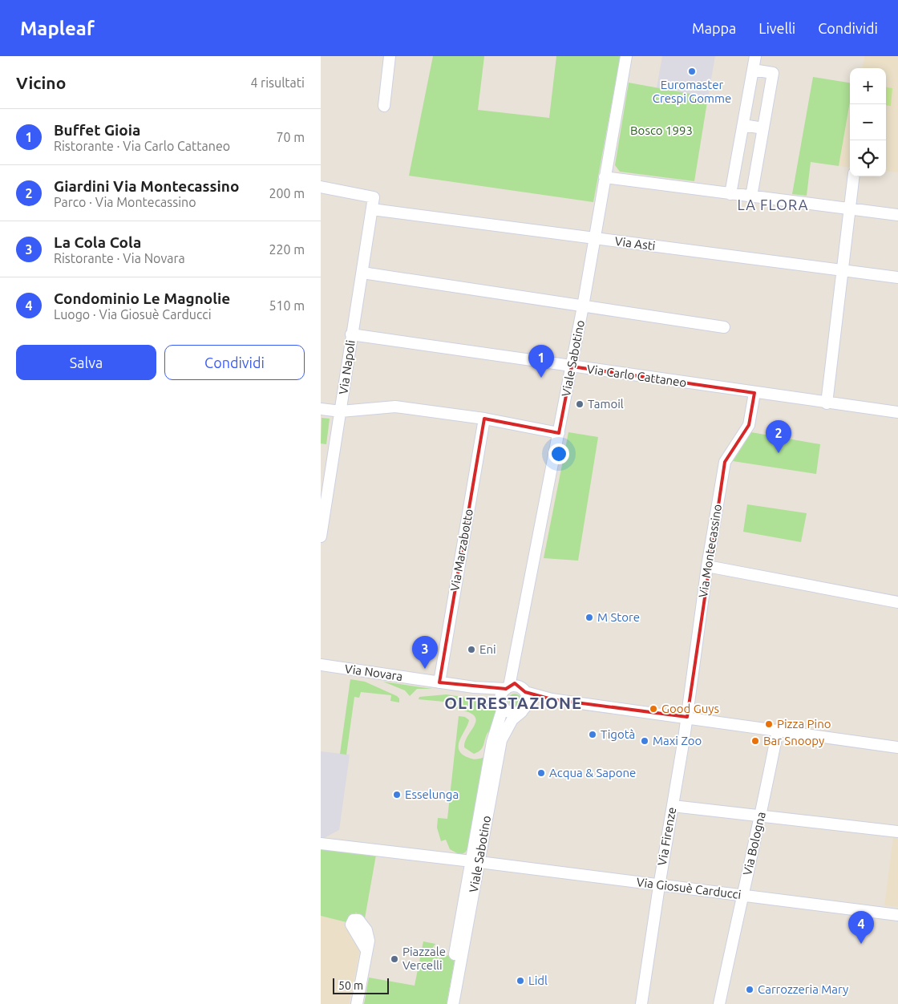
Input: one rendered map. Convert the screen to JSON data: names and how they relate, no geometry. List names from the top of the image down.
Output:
{
  "streets": {
    "street": [
      "Via Asti",
      "Viale Sabotino",
      "Via Napoli",
      "Via Carlo Cattaneo",
      "Via Marzabotto",
      "Via Montecassino",
      "Via Novara",
      "Via Firenze",
      "Via Bologna",
      "Via Giosuè Carducci"
    ]
  },
  "crossings": [
    ["Via Asti", "Viale Sabotino"],
    ["Via Asti", "Via Napoli"],
    ["Viale Sabotino", "Via Carlo Cattaneo"],
    ["Viale Sabotino", "Via Novara"],
    ["Viale Sabotino", "Via Giosuè Carducci"],
    ["Via Napoli", "Via Carlo Cattaneo"],
    ["Via Carlo Cattaneo", "Via Montecassino"],
    ["Via Marzabotto", "Via Novara"],
    ["Via Montecassino", "Via Firenze"],
    ["Via Firenze", "Via Giosuè Carducci"],
    ["Via Bologna", "Via Giosuè Carducci"]
  ],
  "districts": ["LA FLORA", "OLTRESTAZIONE"],
  "parks": ["Bosco 1993"],
  "places": [
    "Euromaster Crespi Gomme",
    "Tamoil",
    "M Store",
    "Eni",
    "Good Guys",
    "Pizza Pino",
    "Tigotà",
    "Maxi Zoo",
    "Bar Snoopy",
    "Acqua & Sapone",
    "Esselunga",
    "Piazzale Vercelli",
    "Lidl",
    "Carrozzeria Mary"
  ],
  "scale_bar": "50 m",
  "page": {
    "header": "Mapleaf",
    "nav": ["Mappa", "Livelli", "Condividi"],
    "heading": ["Vicino", "4 risultati"],
    "map_buttons": ["+", "−"],
    "list": [
      {
        "mark": "1",
        "name": "Buffet Gioia",
        "note": "Ristorante · Via Carlo Cattaneo",
        "value": "70 m"
      },
      {
        "mark": "2",
        "name": "Giardini Via Montecassino",
        "note": "Parco · Via Montecassino",
        "value": "200 m"
      },
      {
        "mark": "3",
        "name": "La Cola Cola",
        "note": "Ristorante · Via Novara",
        "value": "220 m"
      },
      {
        "mark": "4",
        "name": "Condominio Le Magnolie",
        "note": "Luogo · Via Giosuè Carducci",
        "value": "510 m"
      }
    ],
    "buttons": ["Salva", "Condividi"],
    "pins": [
      "1",
      "2",
      "3",
      "4"
    ],
    "scale": "50 m"
  }
}
